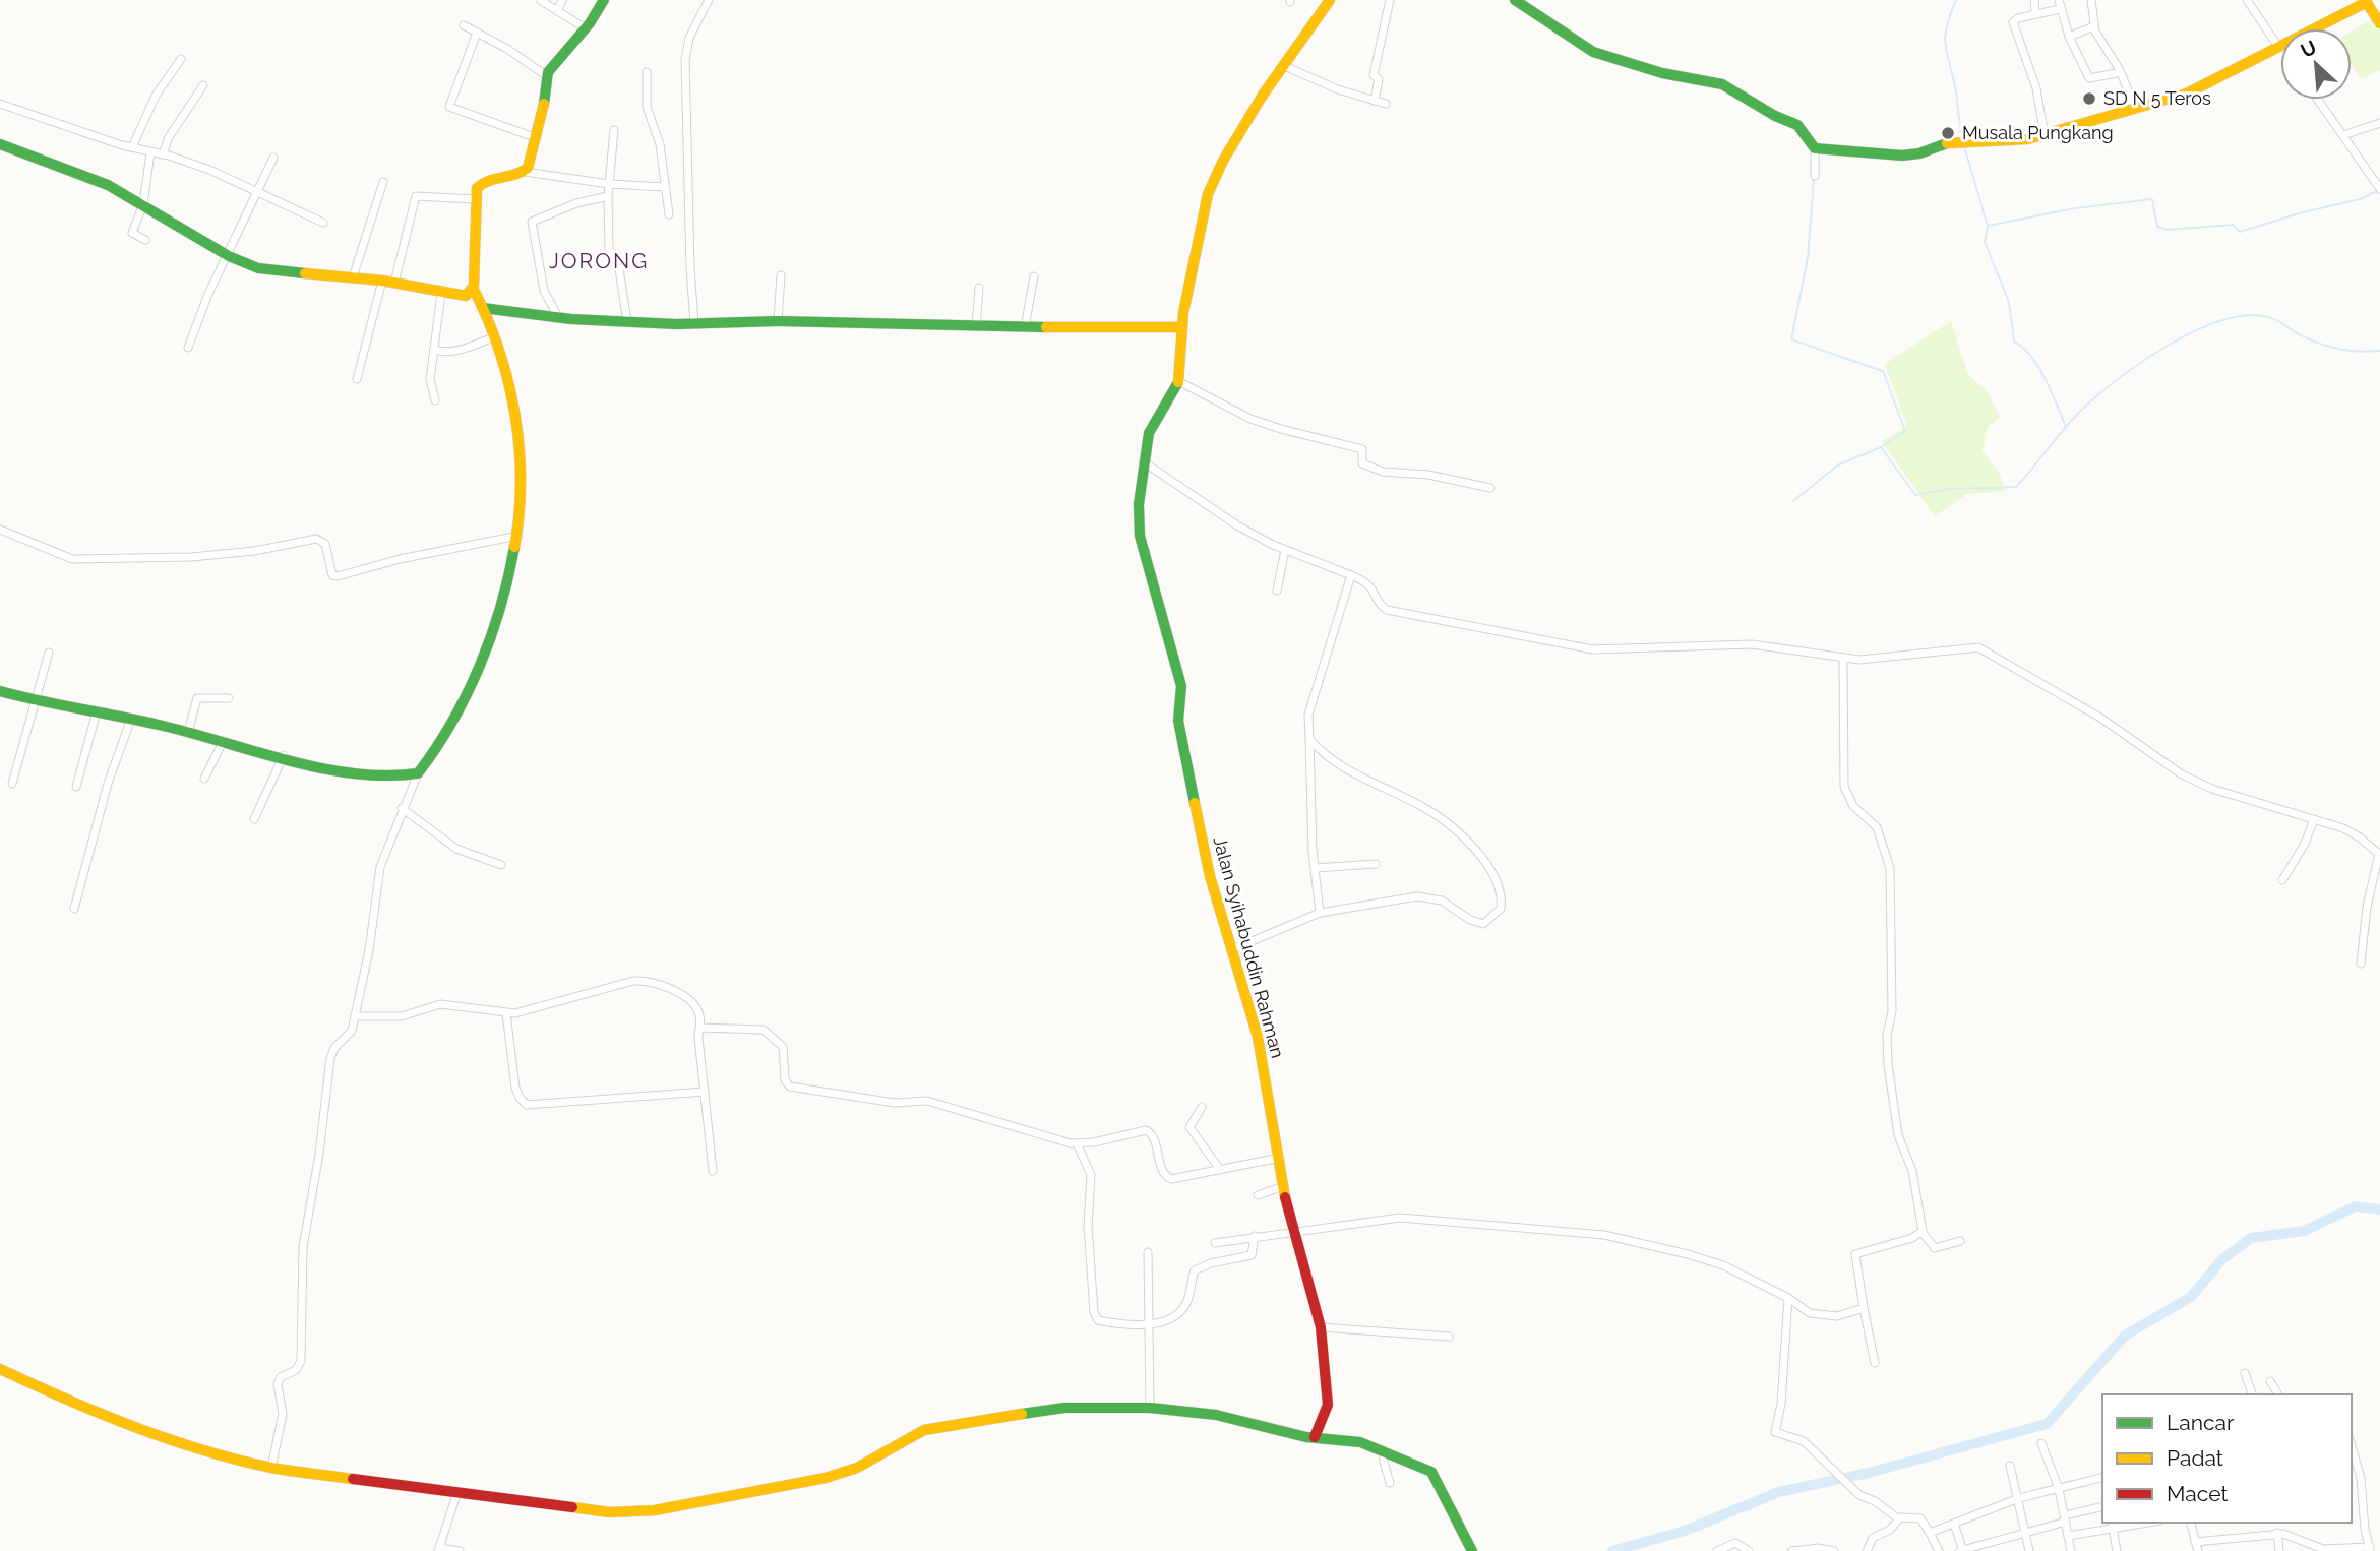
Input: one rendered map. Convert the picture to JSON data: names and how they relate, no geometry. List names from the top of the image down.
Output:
{
  "streets": {
    "street": ["Jalan Syihabuddin Rahman"]
  },
  "districts": ["JORONG"],
  "places": ["SD N 5 Teros", "Musala Pungkang"],
  "legend": ["Lancar", "Padat", "Macet"],
  "north": "top left"
}
